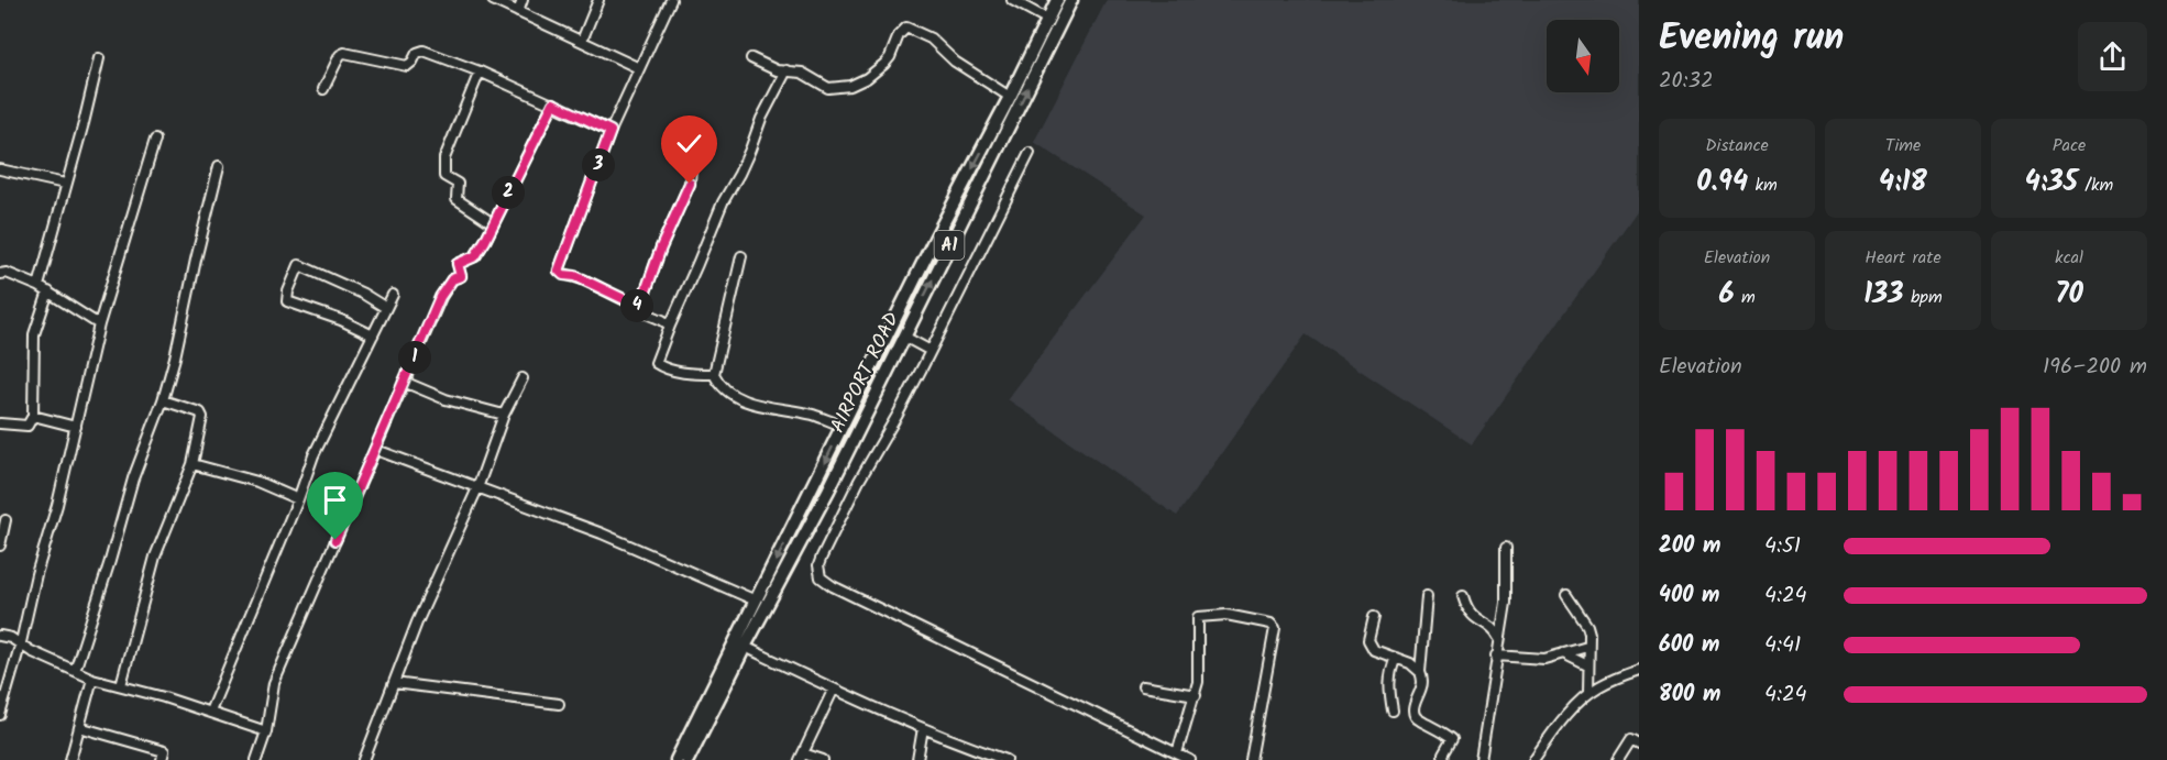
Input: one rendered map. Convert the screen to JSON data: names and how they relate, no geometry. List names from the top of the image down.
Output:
{
  "streets": {
    "highway": ["A1", "AIRPORT ROAD"]
  },
  "north": "bottom",
  "page": {
    "heading": ["Evening run", "20:32"],
    "stats": [
      ["Distance", "0.94 km"],
      ["Time", "4:18"],
      ["Pace", "4:35 /km"],
      ["Elevation", "6 m"],
      ["Heart rate", "133 bpm"],
      ["kcal", "70"]
    ],
    "pins": [
      "3",
      "2",
      "4",
      "1"
    ],
    "chart": ["Elevation", "196–200 m"],
    "list": [
      {
        "name": "200 m",
        "note": "4:51"
      },
      {
        "name": "400 m",
        "note": "4:24"
      },
      {
        "name": "600 m",
        "note": "4:41"
      },
      {
        "name": "800 m",
        "note": "4:24"
      }
    ]
  }
}
